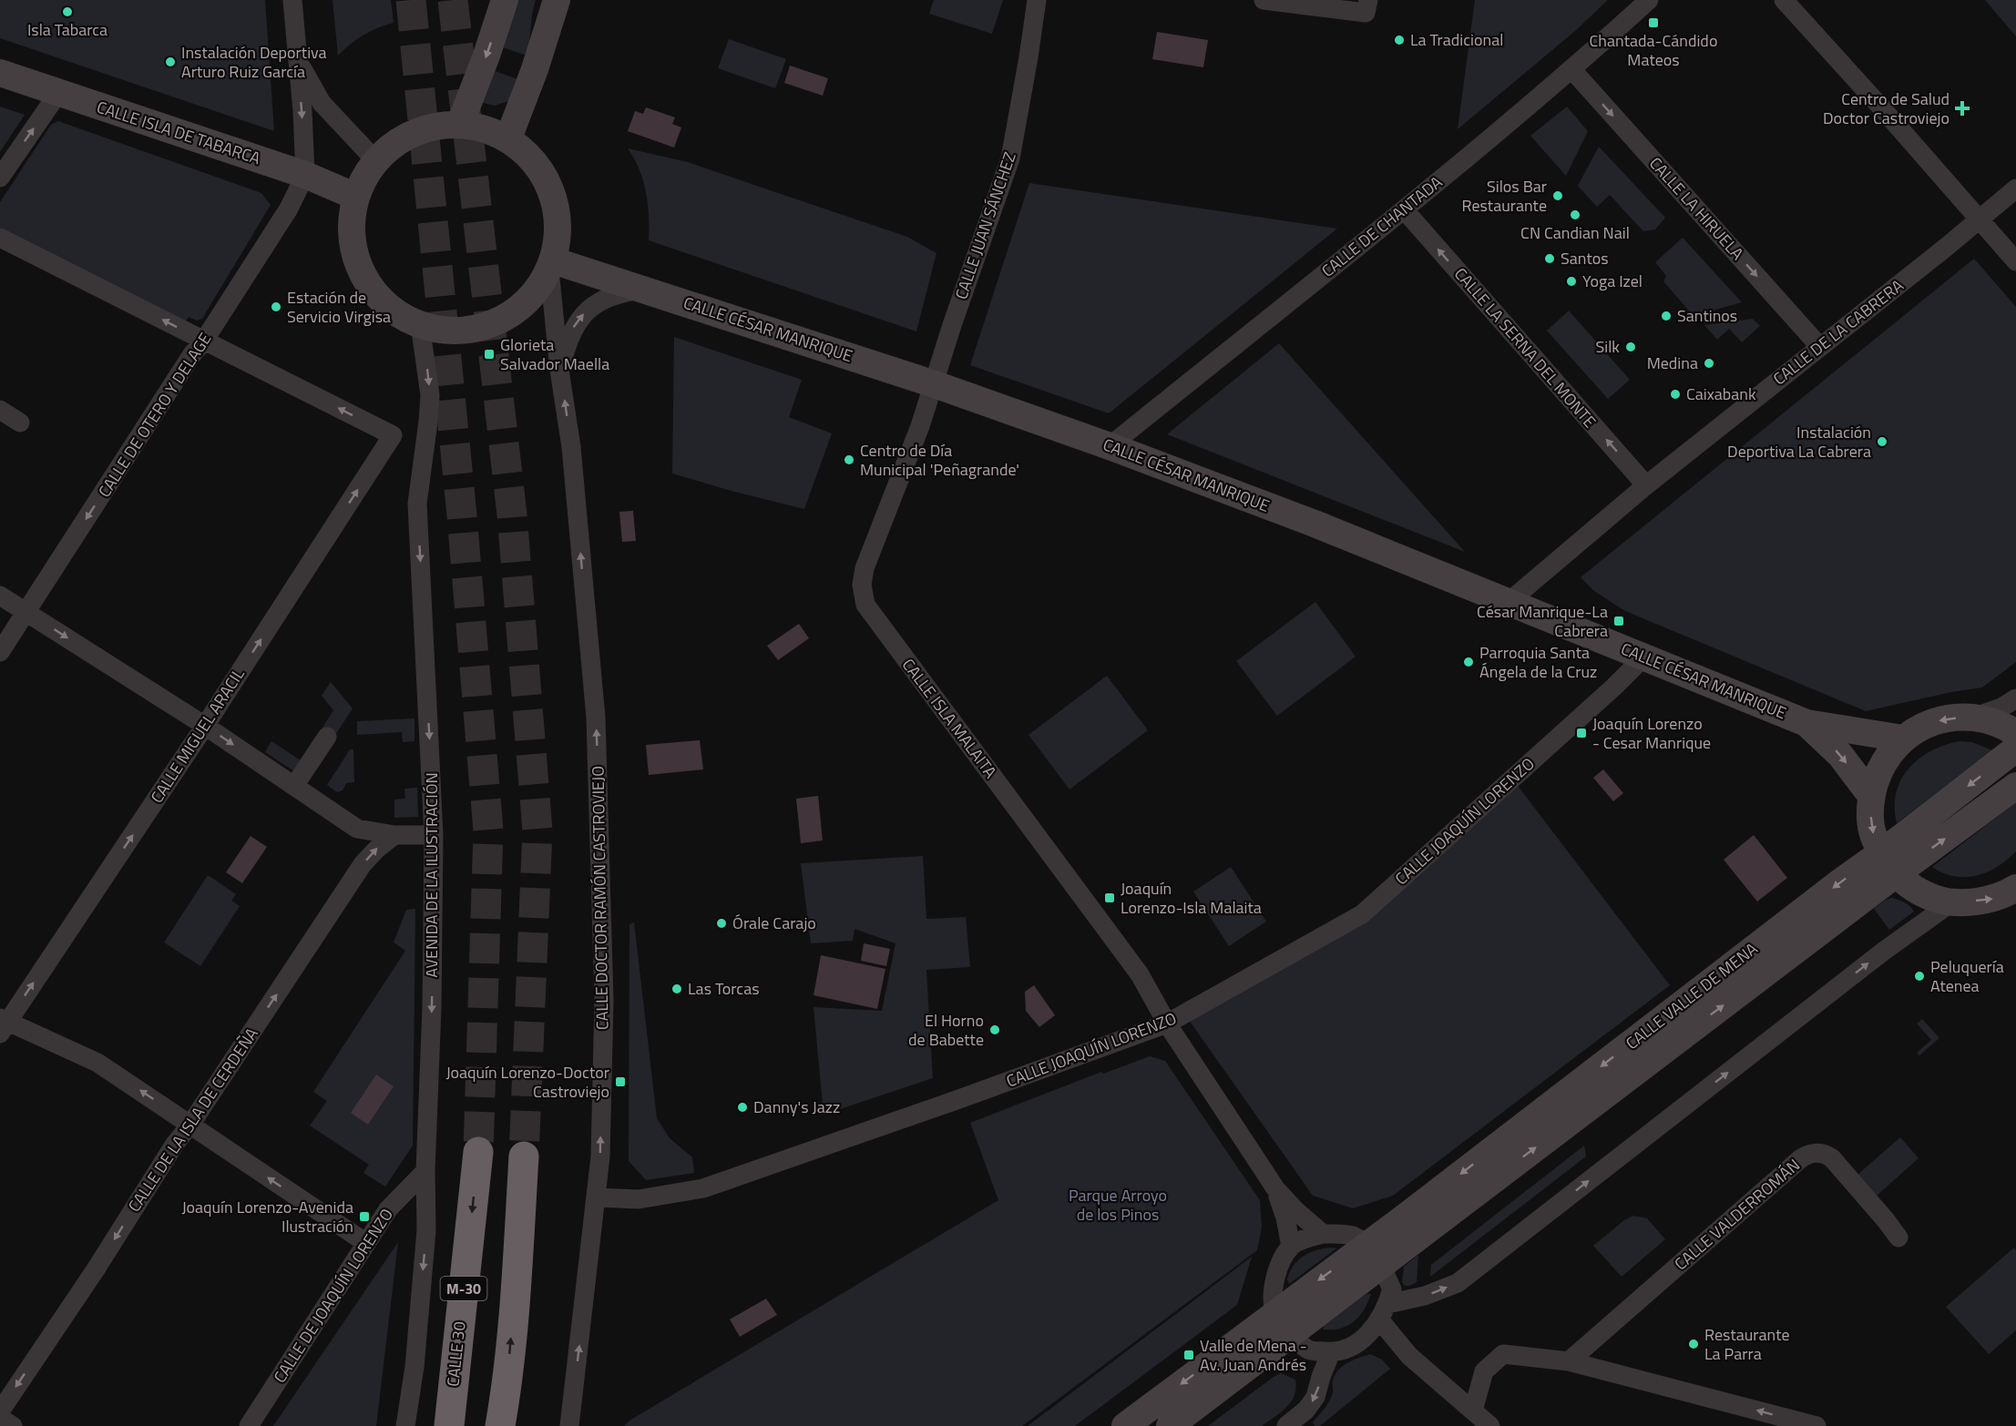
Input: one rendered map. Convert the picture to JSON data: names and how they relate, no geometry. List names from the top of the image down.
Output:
{
  "streets": {
    "highway": ["M-30", "CALLE 30"],
    "street": [
      "CALLE ISLA DE TABARCA",
      "CALLE LA HIRUELA",
      "CALLE JUAN SÁNCHEZ",
      "CALLE DE CHANTADA",
      "CALLE CÉSAR MANRIQUE",
      "CALLE DE LA CABRERA",
      "CALLE LA SERNA DEL MONTE",
      "CALLE DE OTERO Y DELAGE",
      "CALLE ISLA MALAITA",
      "CALLE MIGUEL ARACIL",
      "CALLE JOAQUÍN LORENZO",
      "AVENIDA DE LA ILUSTRACIÓN",
      "CALLE DOCTOR RAMÓN CASTROVIEJO",
      "CALLE VALLE DE MENA",
      "CALLE DE LA ISLA DE CERDEÑA",
      "CALLE VALDERROMÁN",
      "CALLE DE JOAQUÍN LORENZO"
    ]
  },
  "crossings": [
    ["CALLE ISLA DE TABARCA", "CALLE DE OTERO Y DELAGE"],
    ["CALLE LA HIRUELA", "CALLE DE CHANTADA"],
    ["CALLE LA HIRUELA", "CALLE DE LA CABRERA"],
    ["CALLE JUAN SÁNCHEZ", "CALLE CÉSAR MANRIQUE"],
    ["CALLE JUAN SÁNCHEZ", "CALLE ISLA MALAITA"],
    ["CALLE DE CHANTADA", "CALLE CÉSAR MANRIQUE"],
    ["CALLE DE CHANTADA", "CALLE LA SERNA DEL MONTE"],
    ["CALLE CÉSAR MANRIQUE", "CALLE DE LA CABRERA"],
    ["CALLE CÉSAR MANRIQUE", "CALLE ISLA MALAITA"],
    ["CALLE CÉSAR MANRIQUE", "CALLE JOAQUÍN LORENZO"],
    ["CALLE CÉSAR MANRIQUE", "CALLE DOCTOR RAMÓN CASTROVIEJO"],
    ["CALLE DE LA CABRERA", "CALLE LA SERNA DEL MONTE"],
    ["CALLE DE OTERO Y DELAGE", "CALLE MIGUEL ARACIL"],
    ["CALLE ISLA MALAITA", "CALLE JOAQUÍN LORENZO"],
    ["CALLE JOAQUÍN LORENZO", "CALLE DOCTOR RAMÓN CASTROVIEJO"],
    ["AVENIDA DE LA ILUSTRACIÓN", "CALLE DE JOAQUÍN LORENZO"]
  ],
  "one_way": [
    "CALLE LA HIRUELA",
    "CALLE LA SERNA DEL MONTE",
    "CALLE DE OTERO Y DELAGE",
    "AVENIDA DE LA ILUSTRACIÓN",
    "CALLE DOCTOR RAMÓN CASTROVIEJO"
  ],
  "parks": ["Parque Arroyo de los Pinos"],
  "places": {
    "other": [
      "Isla Tabarca",
      "La Tradicional",
      "Instalación Deportiva Arturo Ruiz García",
      "Silos Bar Restaurante",
      "CN Candian Nail",
      "Santos",
      "Yoga Izel",
      "Estación de Servicio Virgisa",
      "Santinos",
      "Silk",
      "Medina",
      "Caixabank",
      "Instalación Deportiva La Cabrera",
      "Centro de Día Municipal 'Peñagrande'",
      "Parroquia Santa Ángela de la Cruz",
      "Órale Carajo",
      "Peluquería Atenea",
      "Las Torcas",
      "El Horno de Babette",
      "Danny's Jazz",
      "Restaurante La Parra"
    ],
    "transit": [
      "Chantada-Cándido Mateos",
      "Glorieta Salvador Maella",
      "César Manrique-La Cabrera",
      "Joaquín Lorenzo - Cesar Manrique",
      "Joaquín Lorenzo-Isla Malaita",
      "Joaquín Lorenzo-Doctor Castroviejo",
      "Joaquín Lorenzo-Avenida Ilustración",
      "Valle de Mena - Av. Juan Andrés"
    ],
    "health": ["Centro de Salud Doctor Castroviejo"]
  }
}
